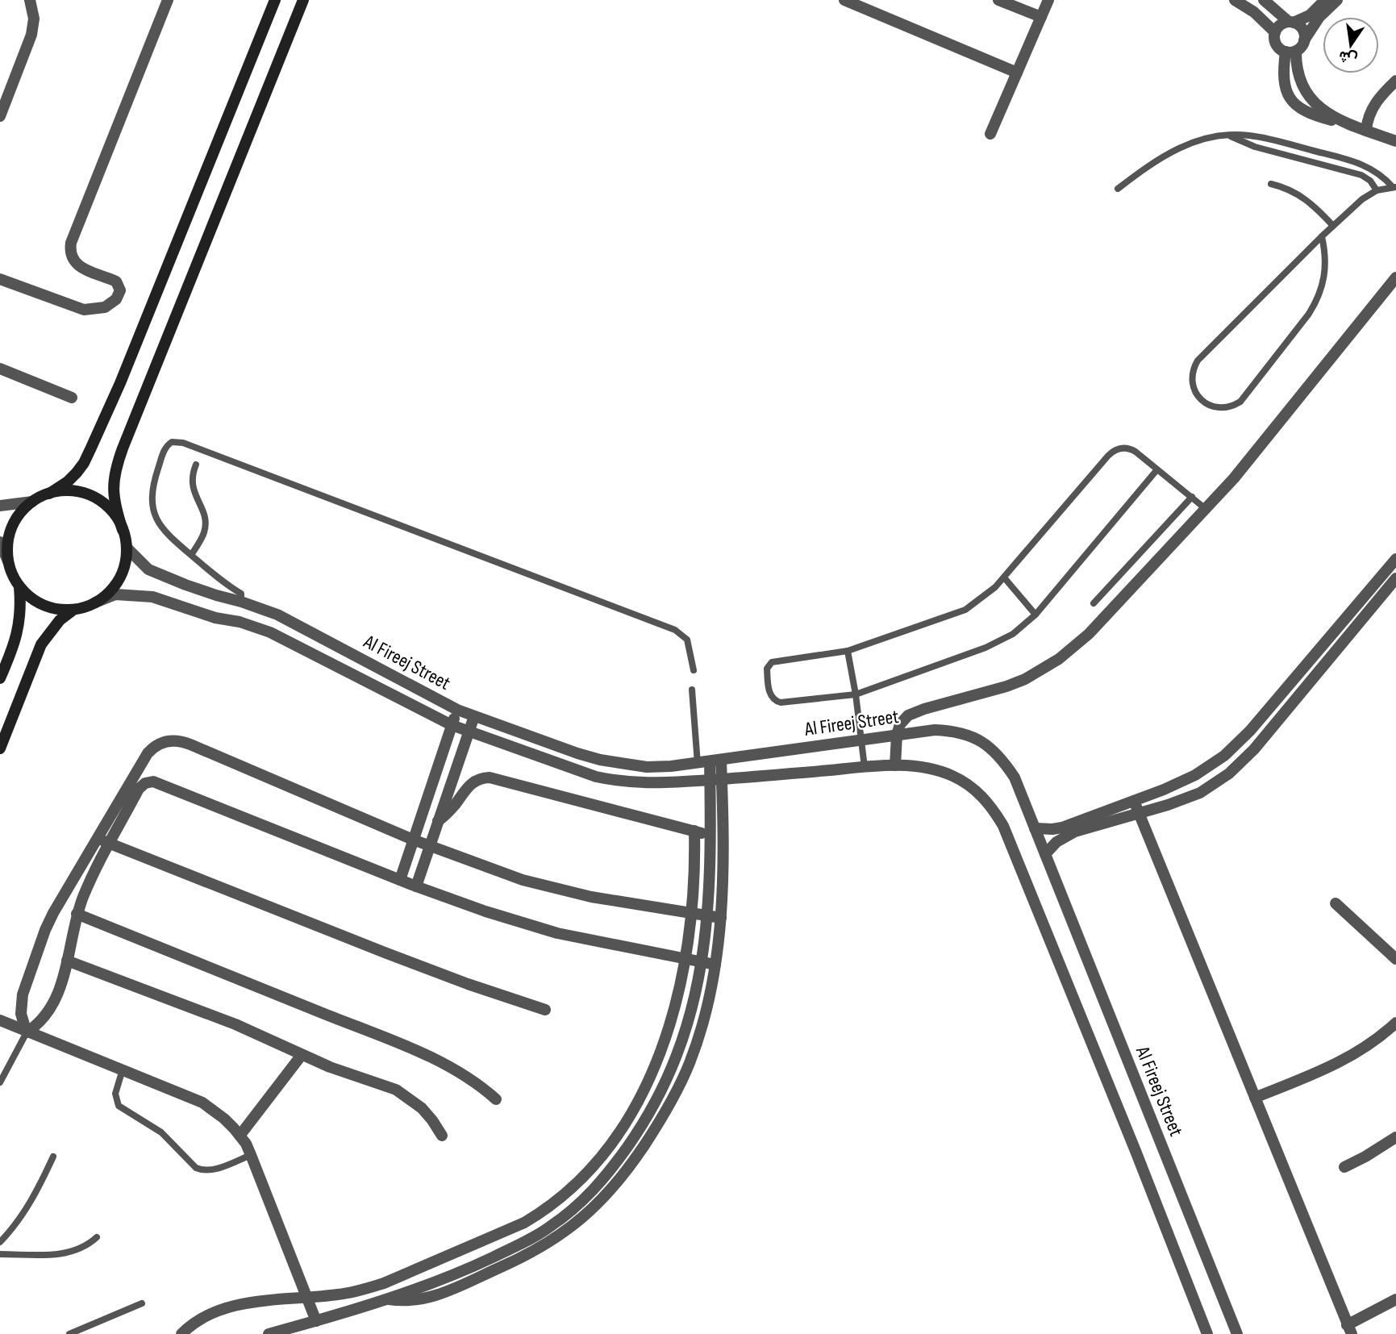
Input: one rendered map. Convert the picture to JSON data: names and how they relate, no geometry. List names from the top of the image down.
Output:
{
  "streets": {
    "street": ["Al Fireej Street"]
  },
  "north": "bottom"
}
